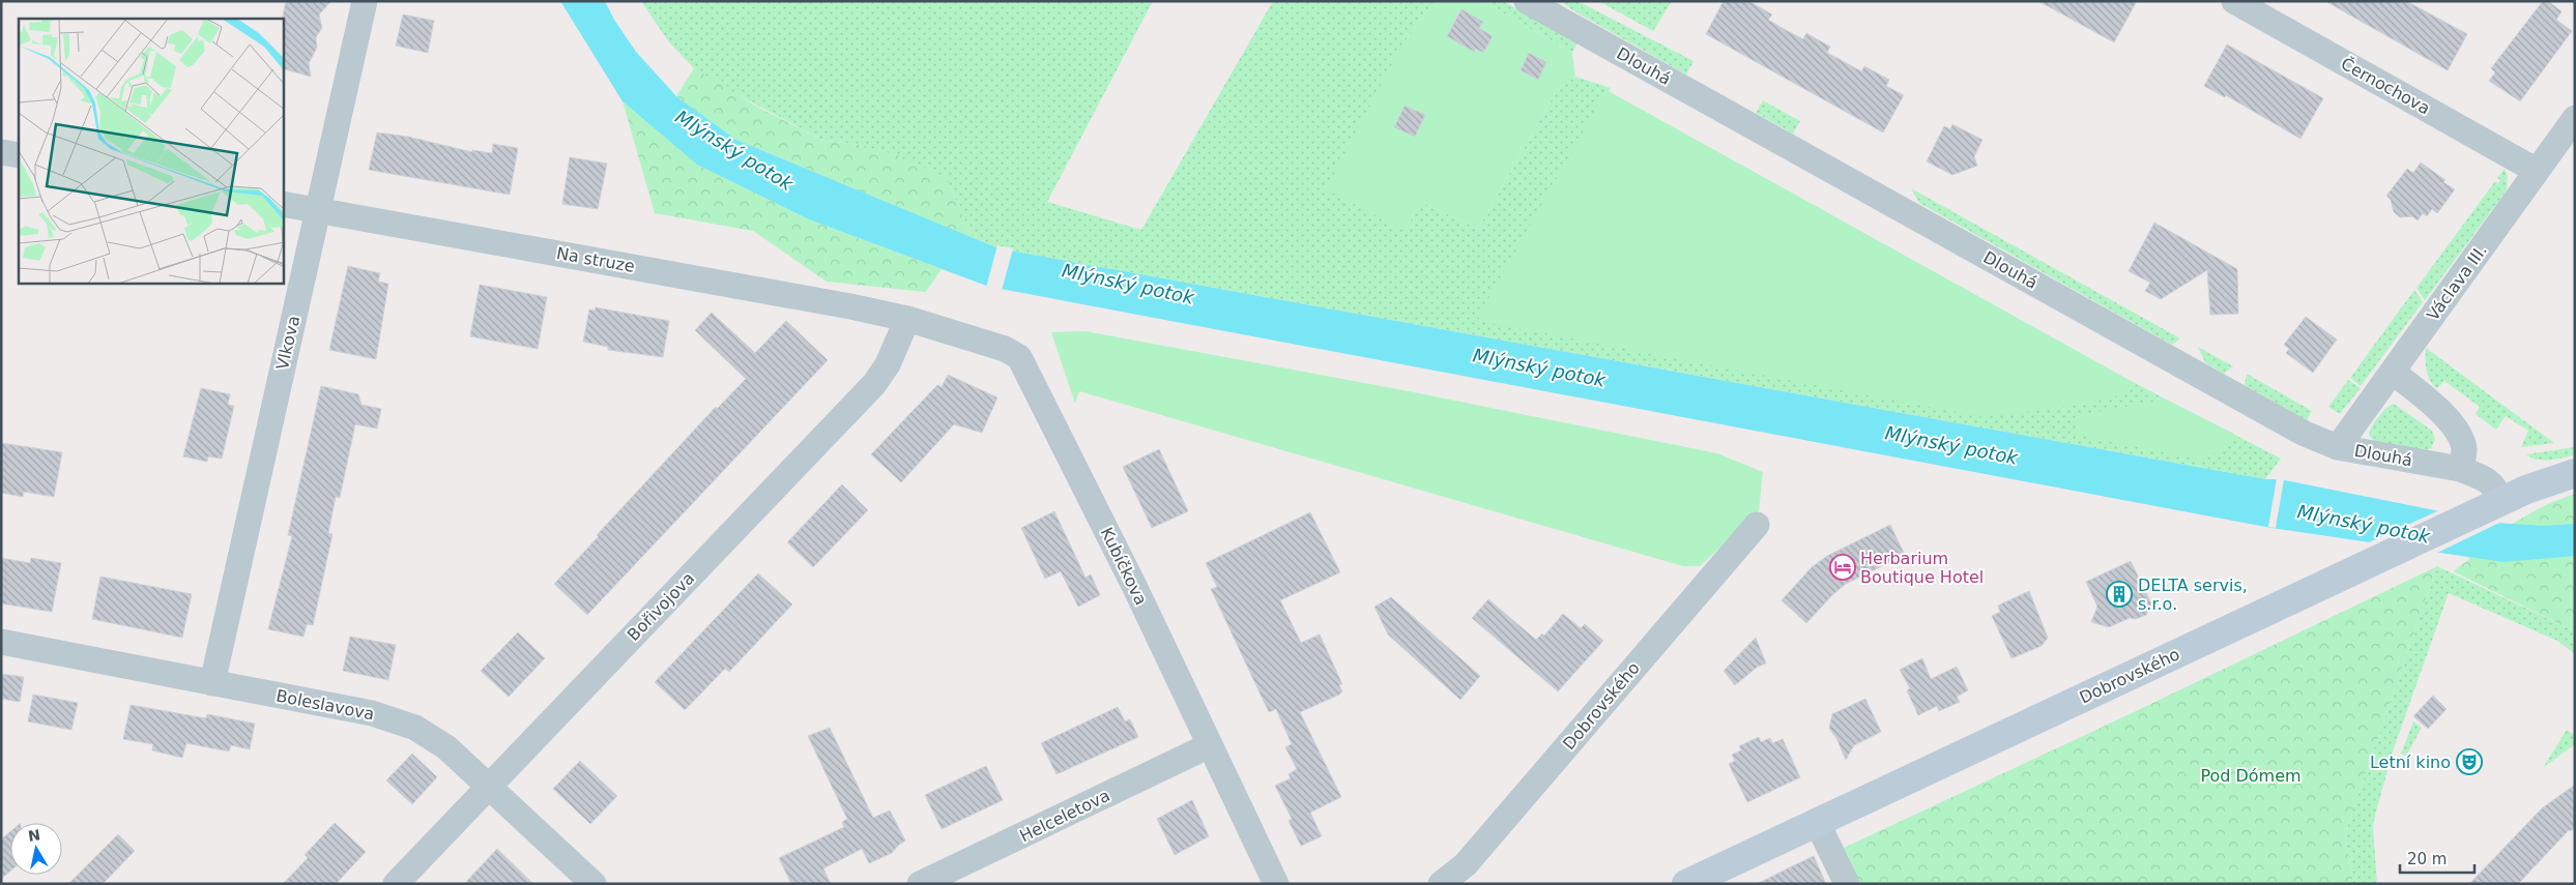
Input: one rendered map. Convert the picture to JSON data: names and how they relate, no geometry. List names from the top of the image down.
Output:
{
  "streets": {
    "main road": ["Dobrovského"],
    "street": [
      "Dlouhá",
      "Černochova",
      "Na struze",
      "Václava III.",
      "Vlkova",
      "Kubíčkova",
      "Bořivojova",
      "Boleslavova",
      "Helceletova"
    ]
  },
  "crossings": [
    ["Dlouhá", "Václava III."],
    ["Dlouhá", "Dobrovského"],
    ["Černochova", "Václava III."],
    ["Na struze", "Vlkova"],
    ["Na struze", "Kubíčkova"],
    ["Na struze", "Bořivojova"],
    ["Vlkova", "Boleslavova"],
    ["Kubíčkova", "Bořivojova"],
    ["Kubíčkova", "Helceletova"],
    ["Bořivojova", "Boleslavova"]
  ],
  "water": ["Mlýnský potok"],
  "parks": ["Pod Dómem"],
  "places": {
    "hotel": ["Herbarium Boutique Hotel"],
    "building": ["DELTA servis, s.r.o."],
    "theatre": ["Letní kino"]
  },
  "scale_bar": "20 m",
  "north": "top"
}
